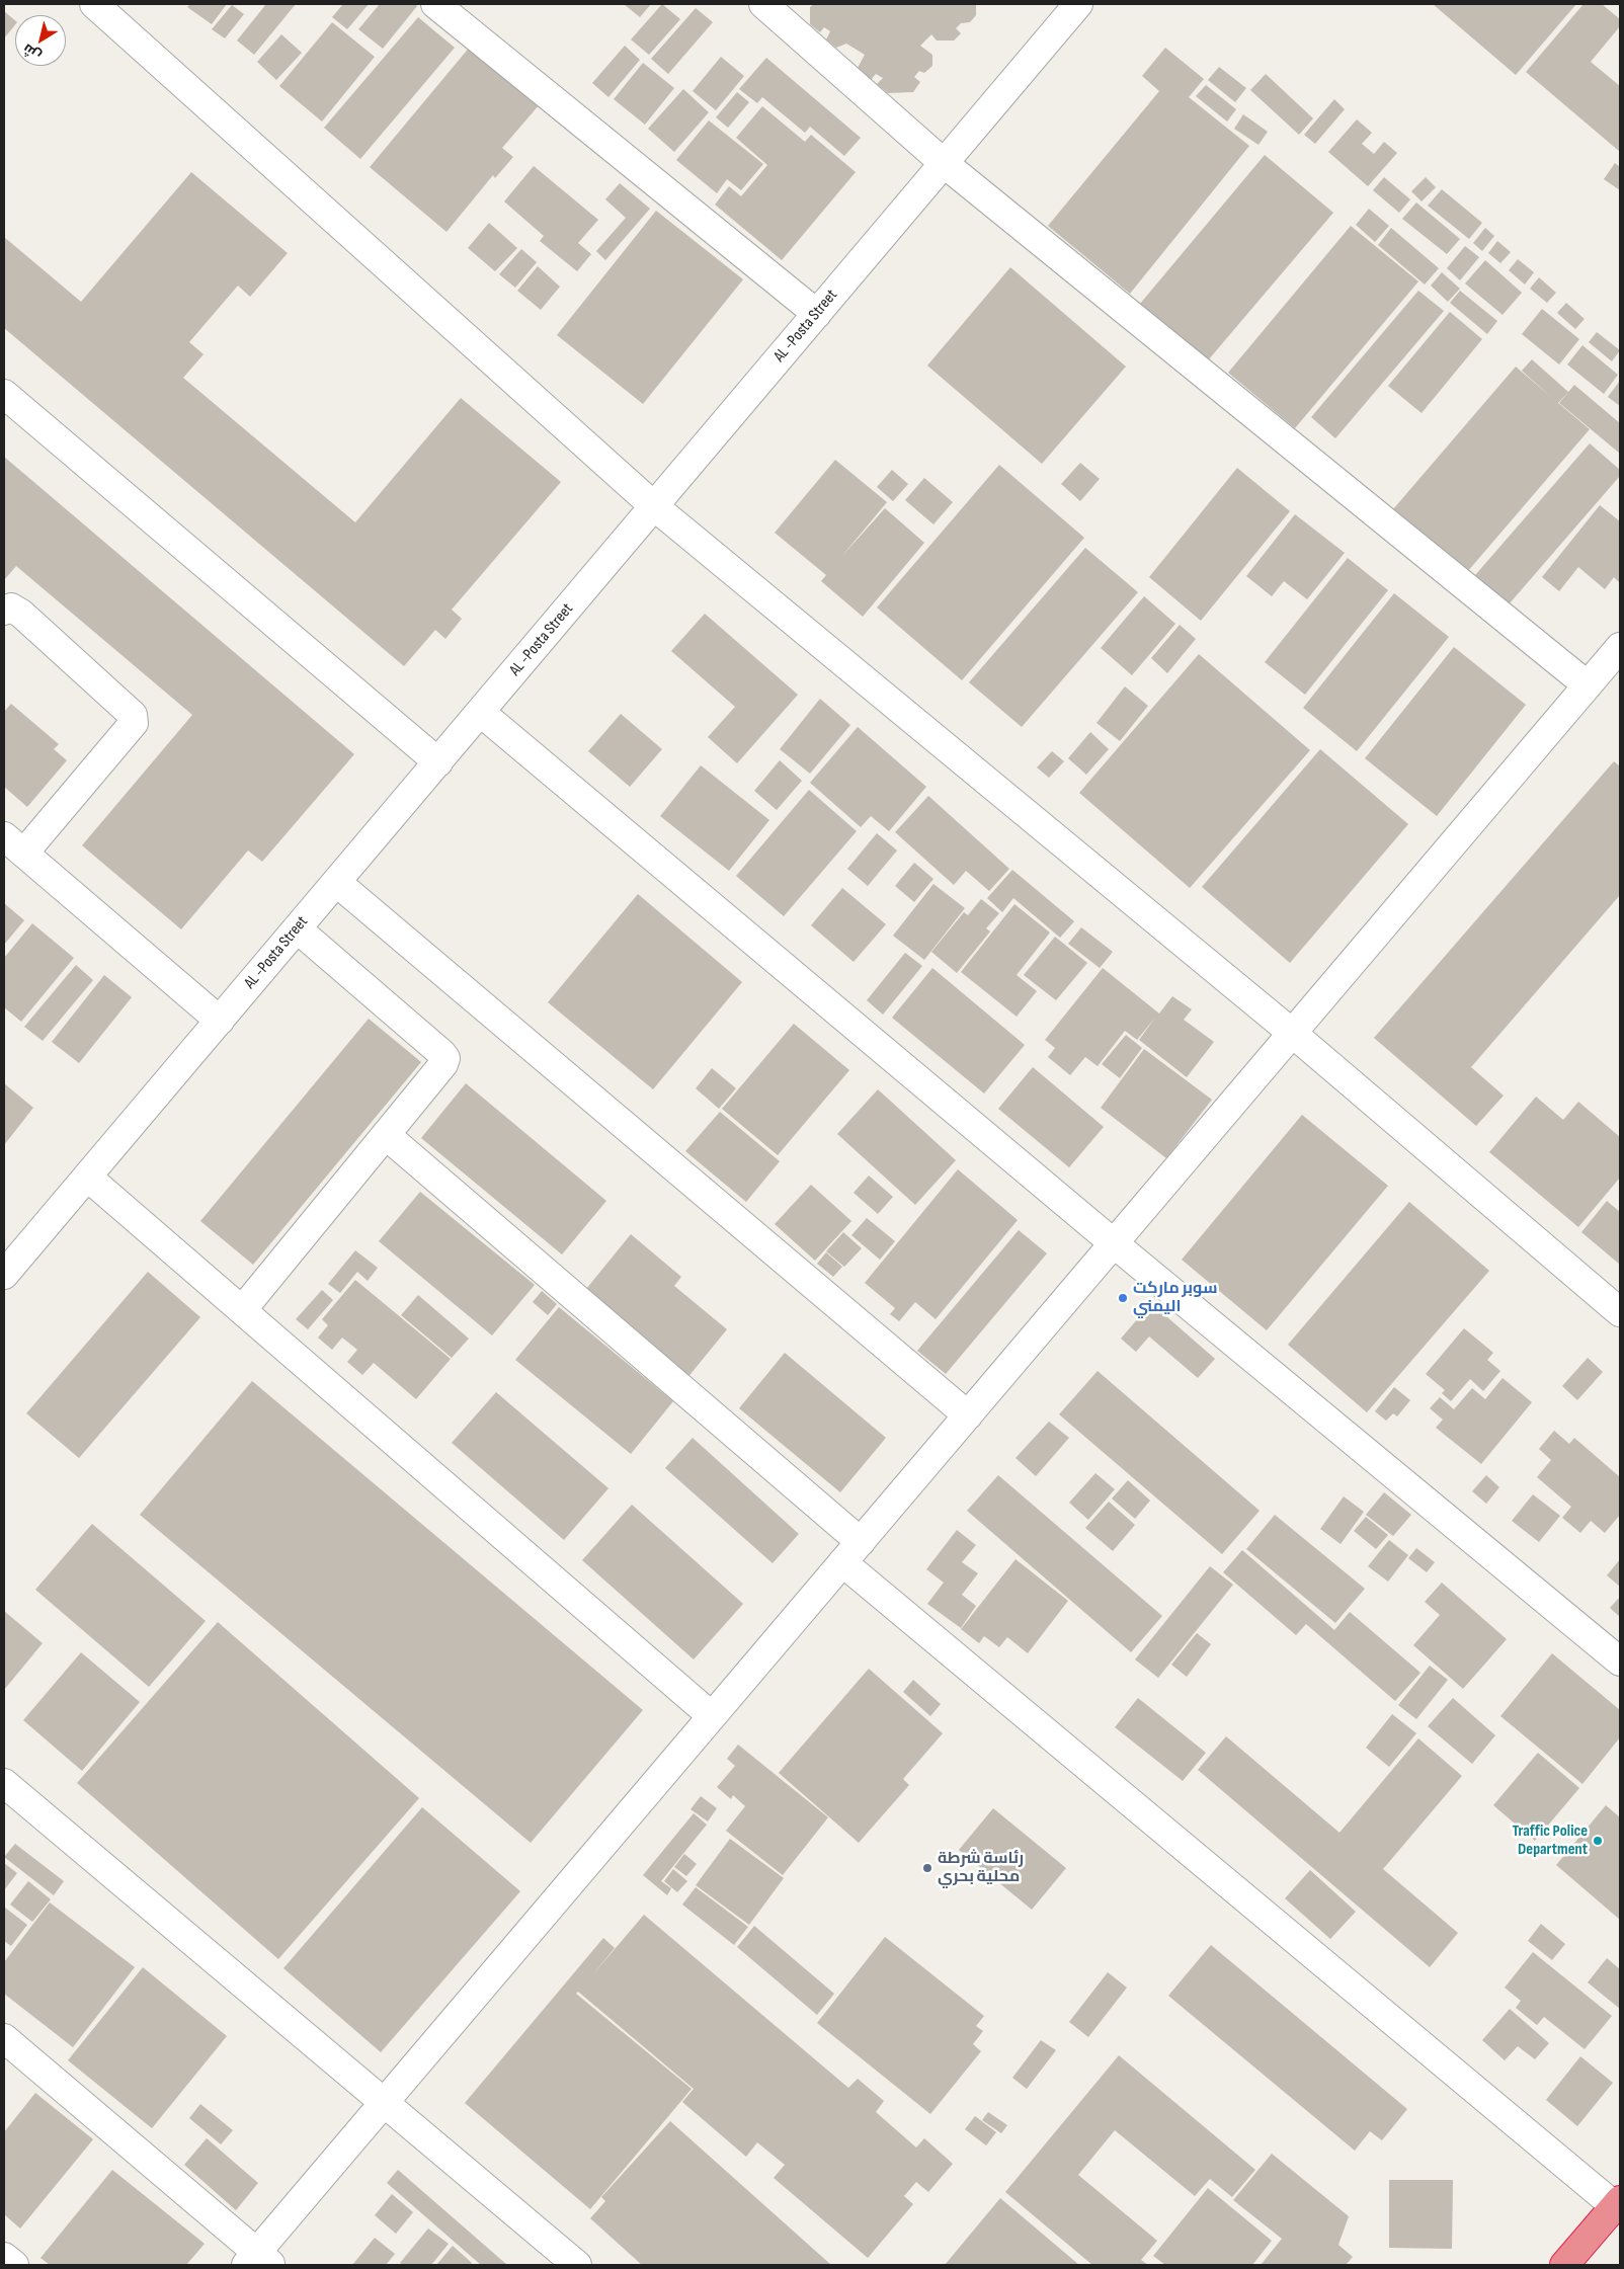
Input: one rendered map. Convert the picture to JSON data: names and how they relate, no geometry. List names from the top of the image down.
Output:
{
  "streets": {
    "street": ["AL -Posta Street"]
  },
  "places": ["سوبر ماركت اليمني", "Traffic Police Department", "رئاسة شرطة محلية بحري"],
  "north": "bottom left"
}
